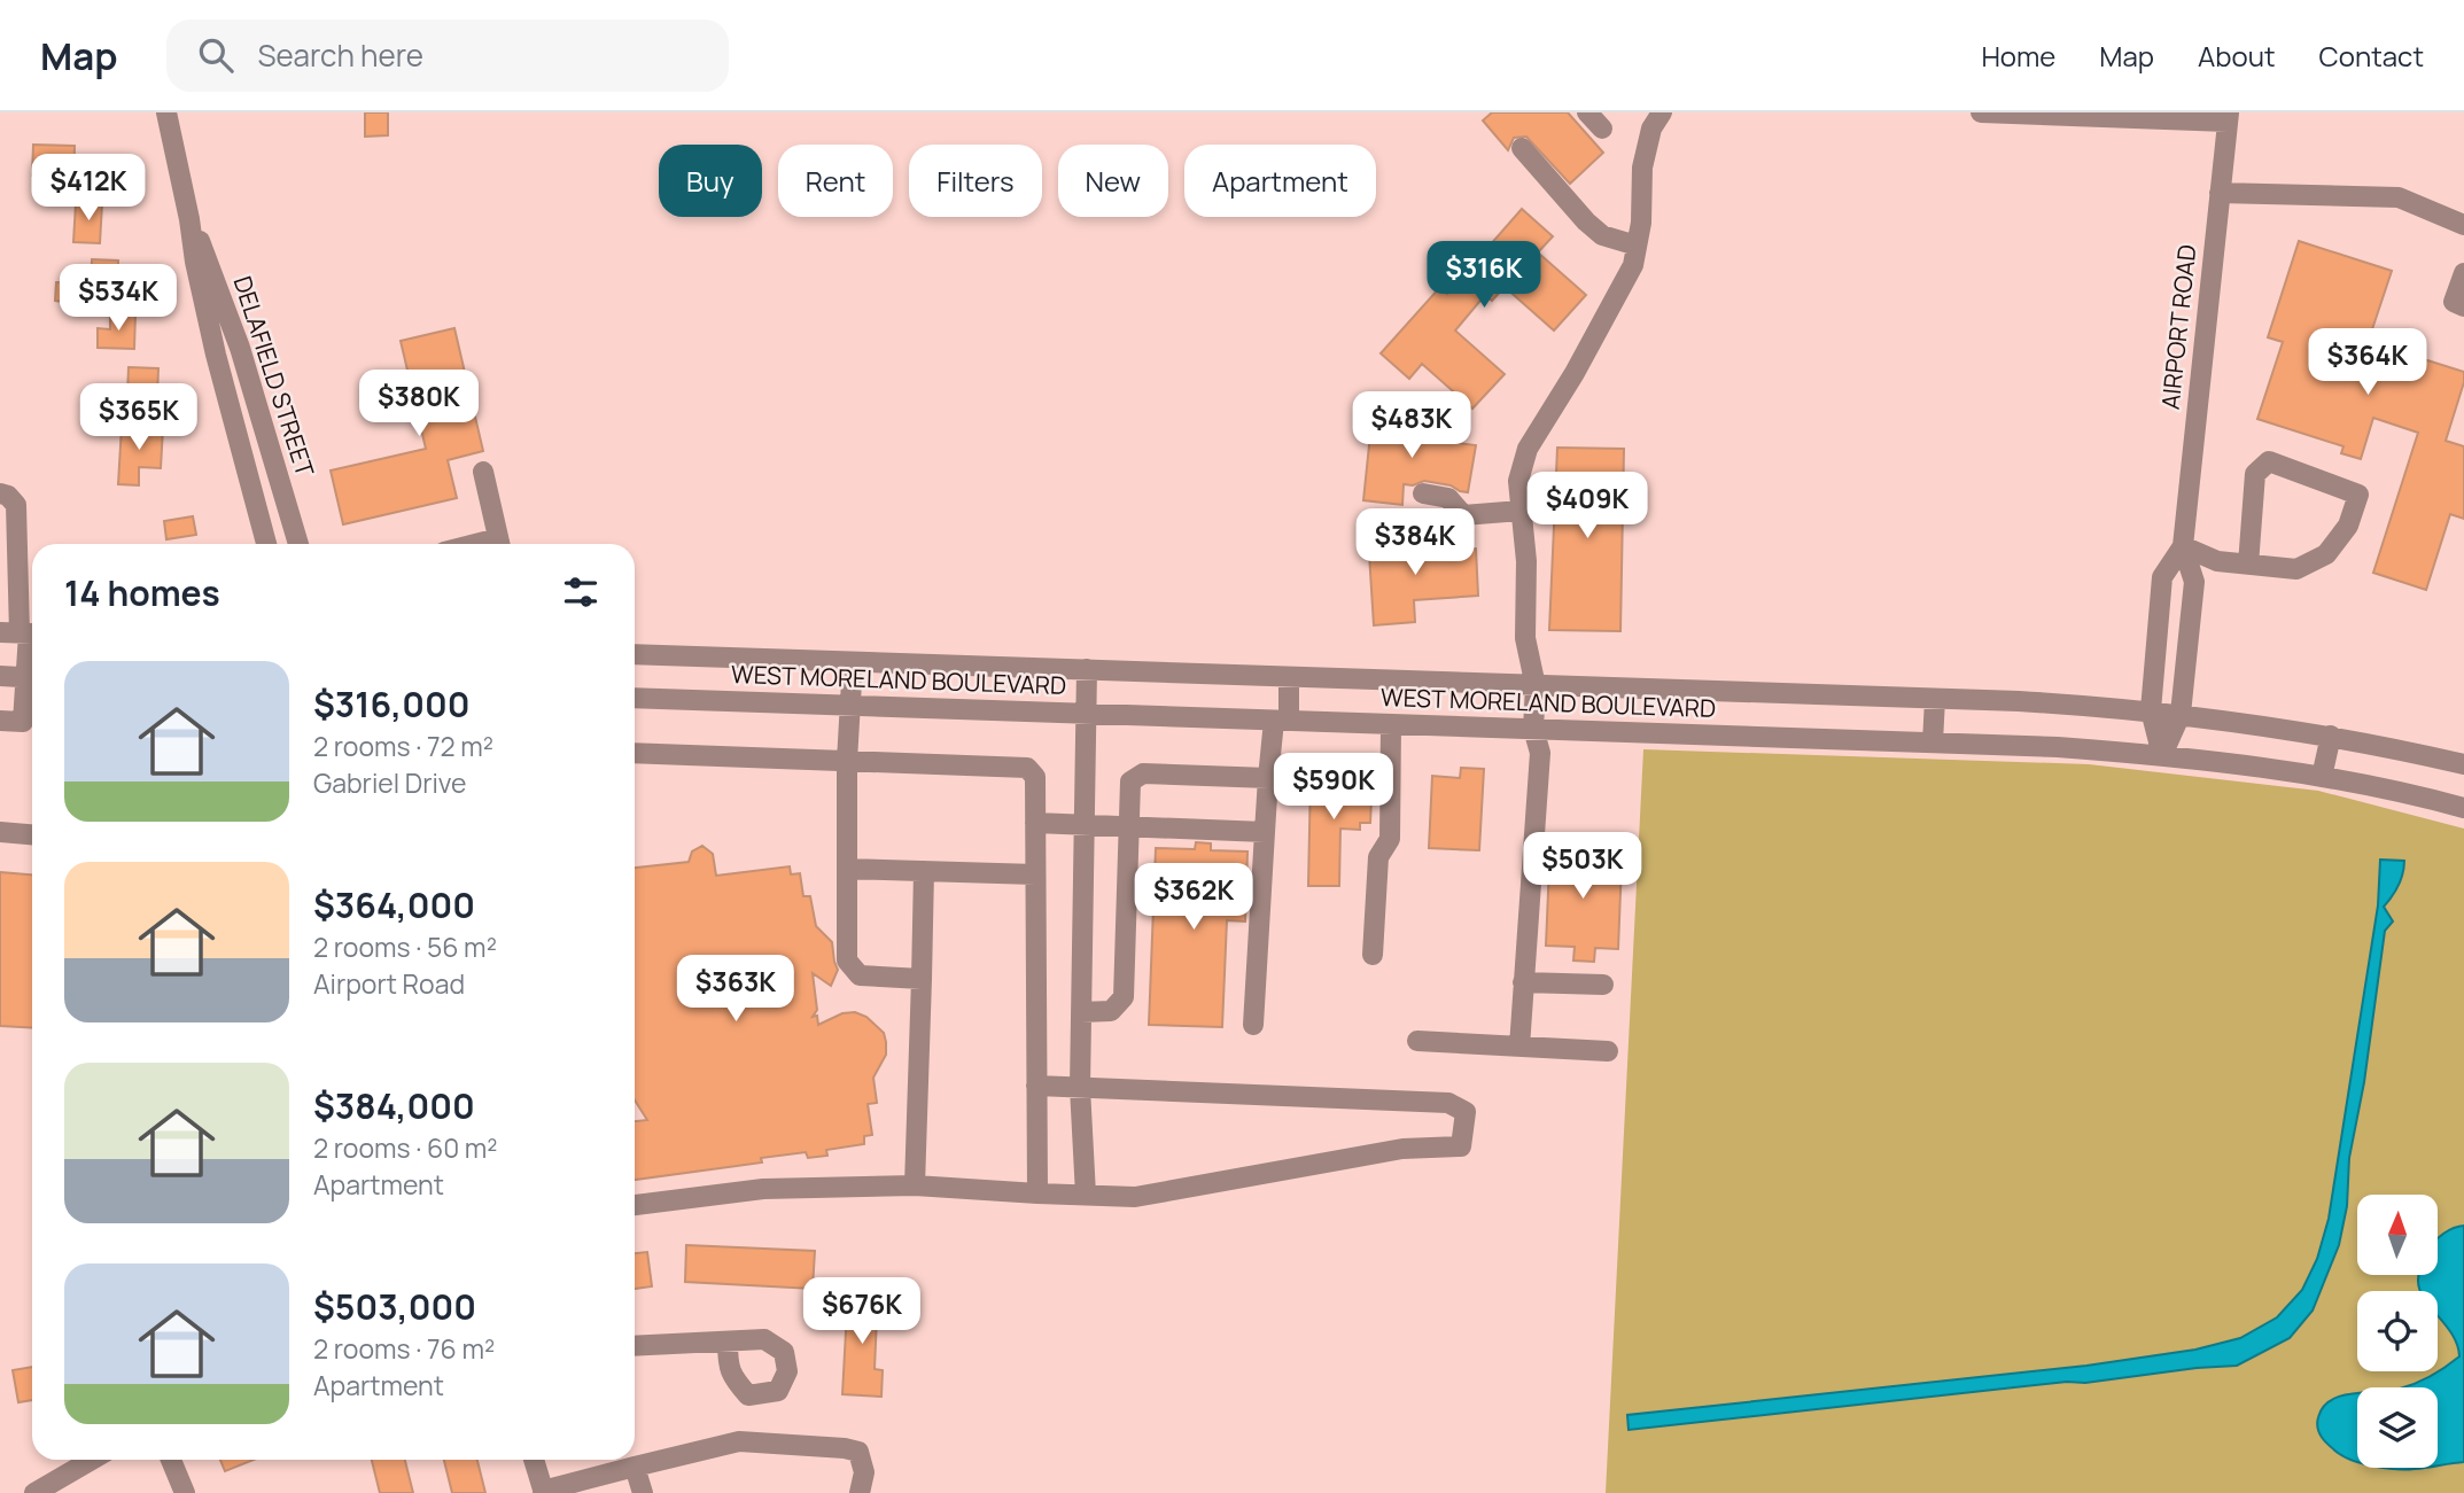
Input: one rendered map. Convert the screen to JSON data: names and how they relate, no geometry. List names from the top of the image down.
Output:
{
  "streets": {
    "street": ["AIRPORT ROAD", "DELAFIELD STREET", "WEST MORELAND BOULEVARD"]
  },
  "crossings": [
    ["AIRPORT ROAD", "WEST MORELAND BOULEVARD"]
  ],
  "north": "top",
  "page": {
    "header": "Map",
    "search": "Search here",
    "nav": [
      "Home",
      "Map",
      "About",
      "Contact"
    ],
    "chip": [
      "Buy",
      "Rent",
      "Filters",
      "New",
      "Apartment"
    ],
    "price": [
      "$412K",
      "$316K",
      "$534K",
      "$364K",
      "$380K",
      "$365K",
      "$483K",
      "$409K",
      "$384K",
      "$590K",
      "$503K",
      "$362K",
      "$363K",
      "$676K"
    ],
    "heading": "14 homes",
    "list": [
      {
        "name": "$316,000",
        "note": "2 rooms · 72 m² · Gabriel Drive"
      },
      {
        "name": "$364,000",
        "note": "2 rooms · 56 m² · Airport Road"
      },
      {
        "name": "$384,000",
        "note": "2 rooms · 60 m² · Apartment"
      },
      {
        "name": "$503,000",
        "note": "2 rooms · 76 m² · Apartment"
      }
    ]
  }
}
